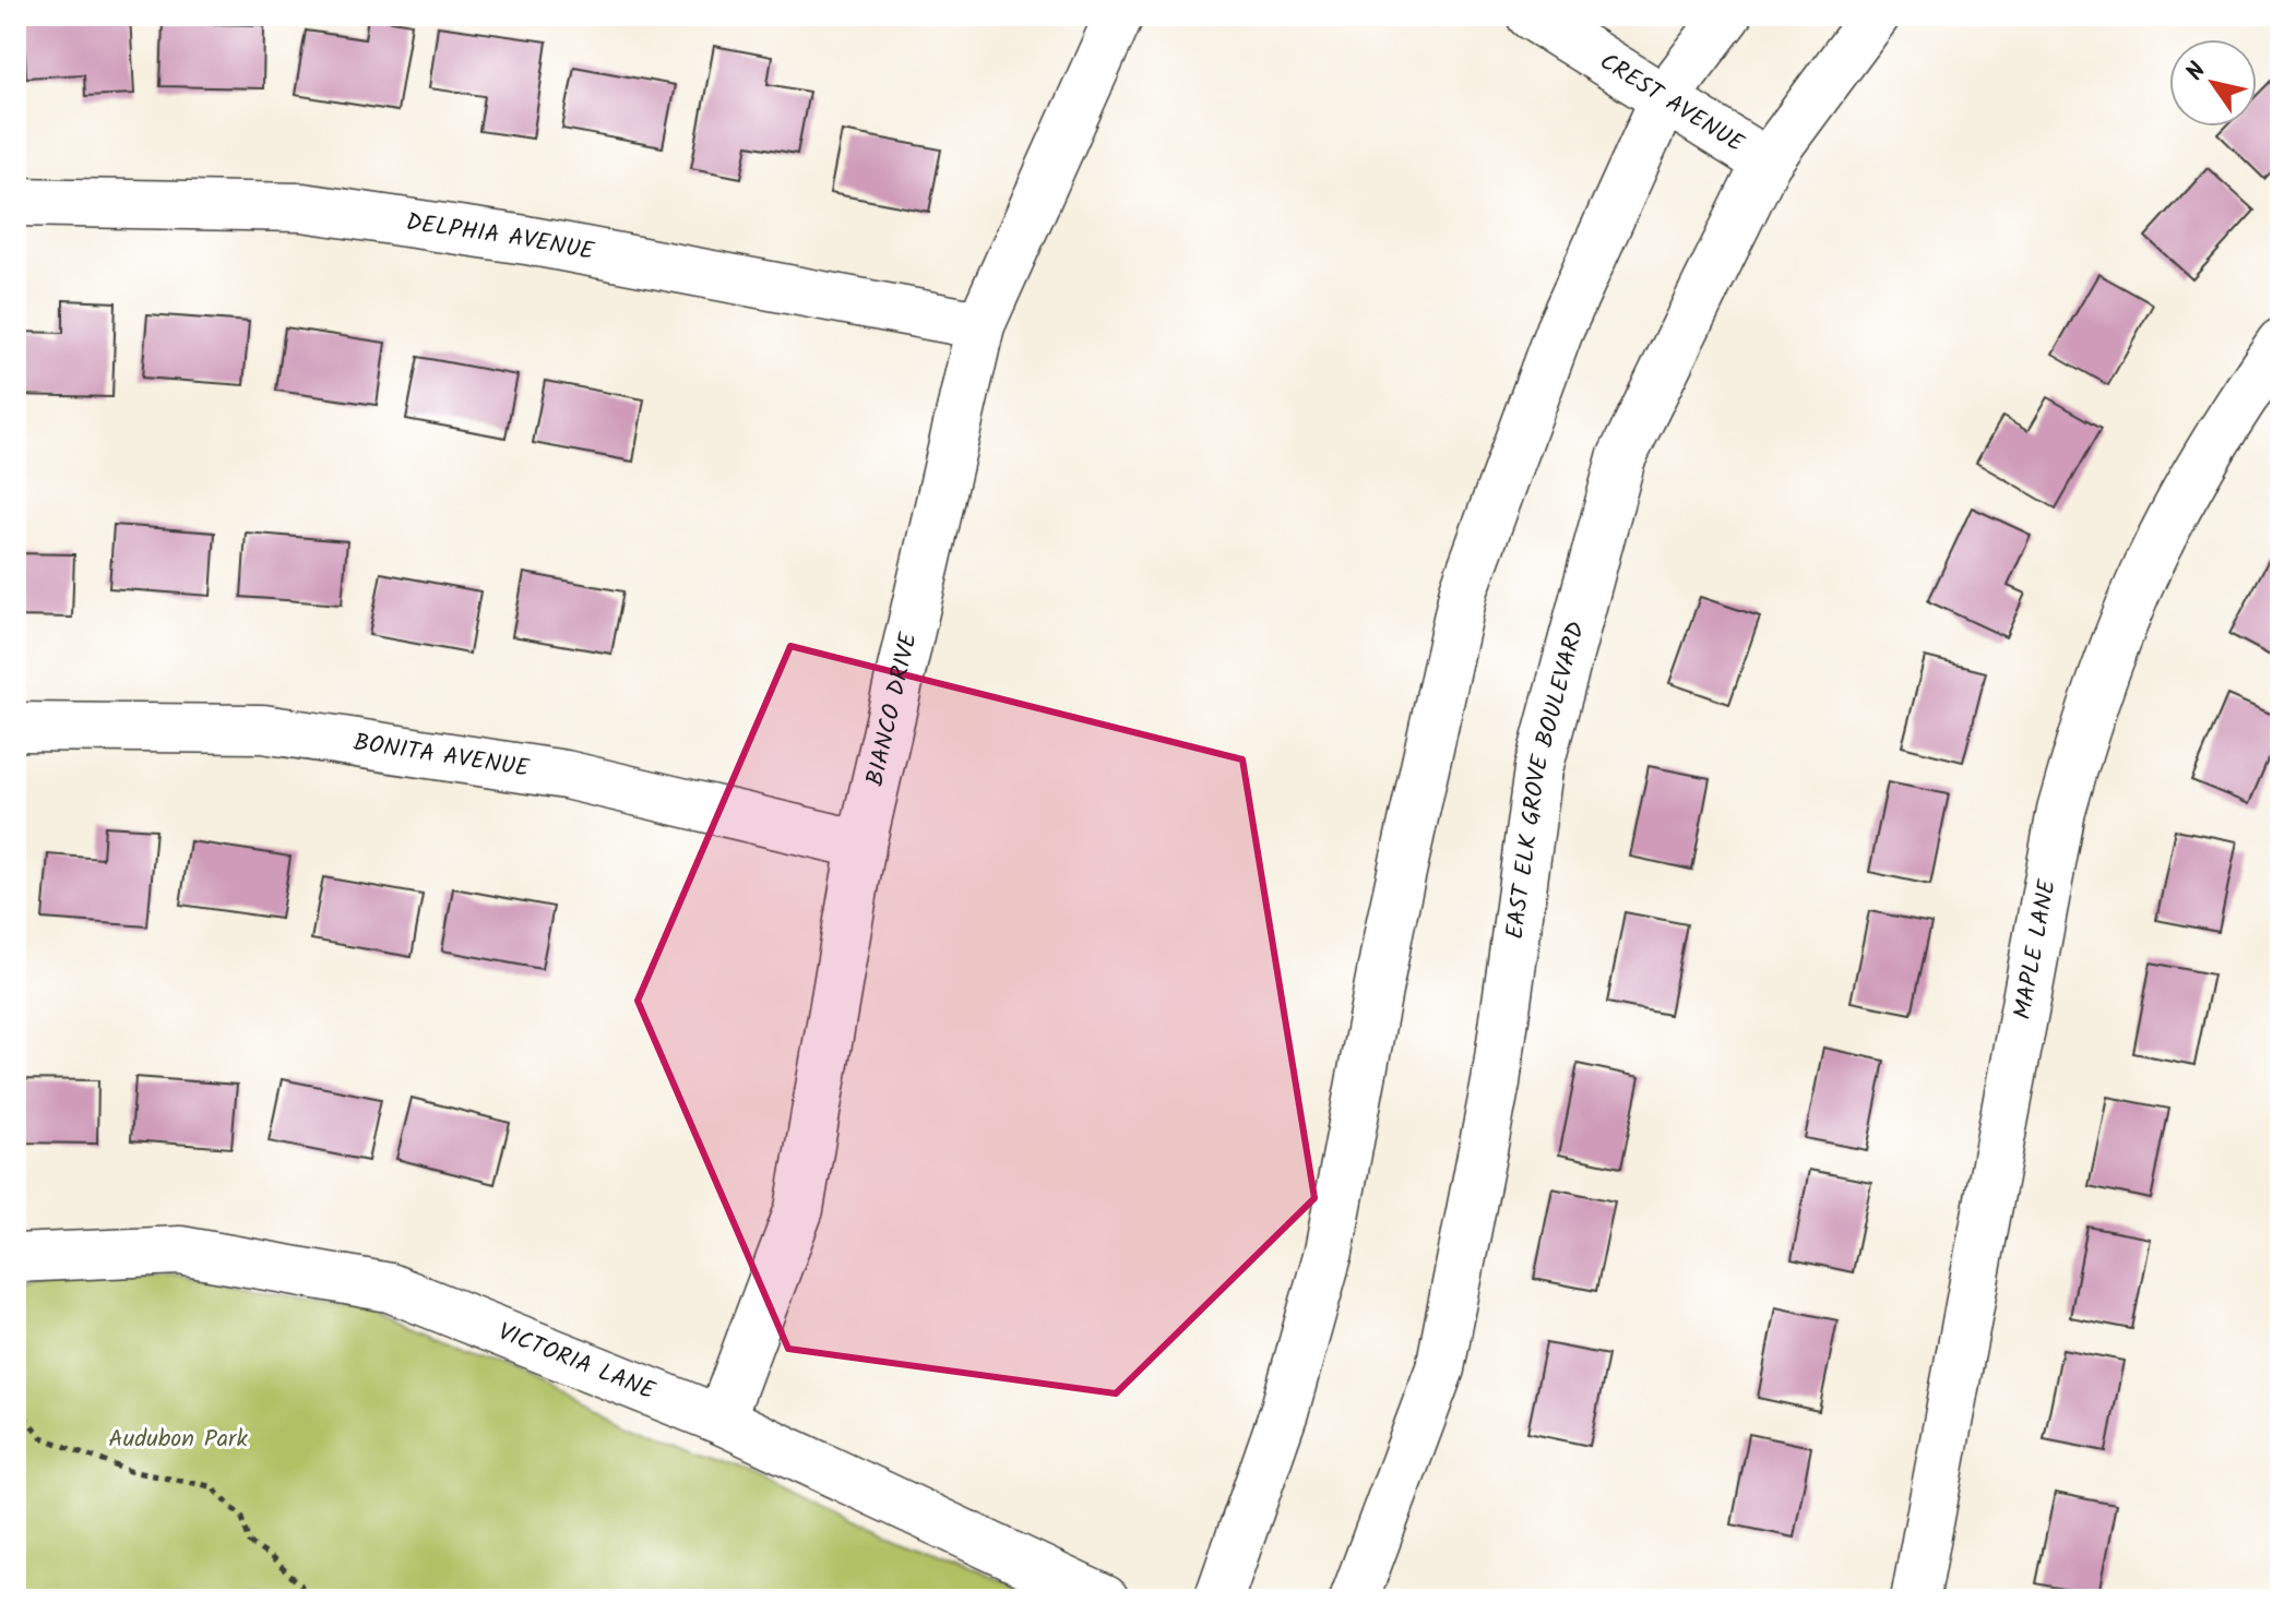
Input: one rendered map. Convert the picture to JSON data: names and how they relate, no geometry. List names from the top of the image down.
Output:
{
  "streets": {
    "street": [
      "CREST AVENUE",
      "DELPHIA AVENUE",
      "BIANCO DRIVE",
      "BONITA AVENUE",
      "EAST ELK GROVE BOULEVARD",
      "MAPLE LANE",
      "VICTORIA LANE"
    ]
  },
  "crossings": [
    ["CREST AVENUE", "EAST ELK GROVE BOULEVARD"],
    ["DELPHIA AVENUE", "BIANCO DRIVE"],
    ["BIANCO DRIVE", "BONITA AVENUE"],
    ["BIANCO DRIVE", "VICTORIA LANE"]
  ],
  "parks": ["Audubon Park"],
  "north": "top left"
}
